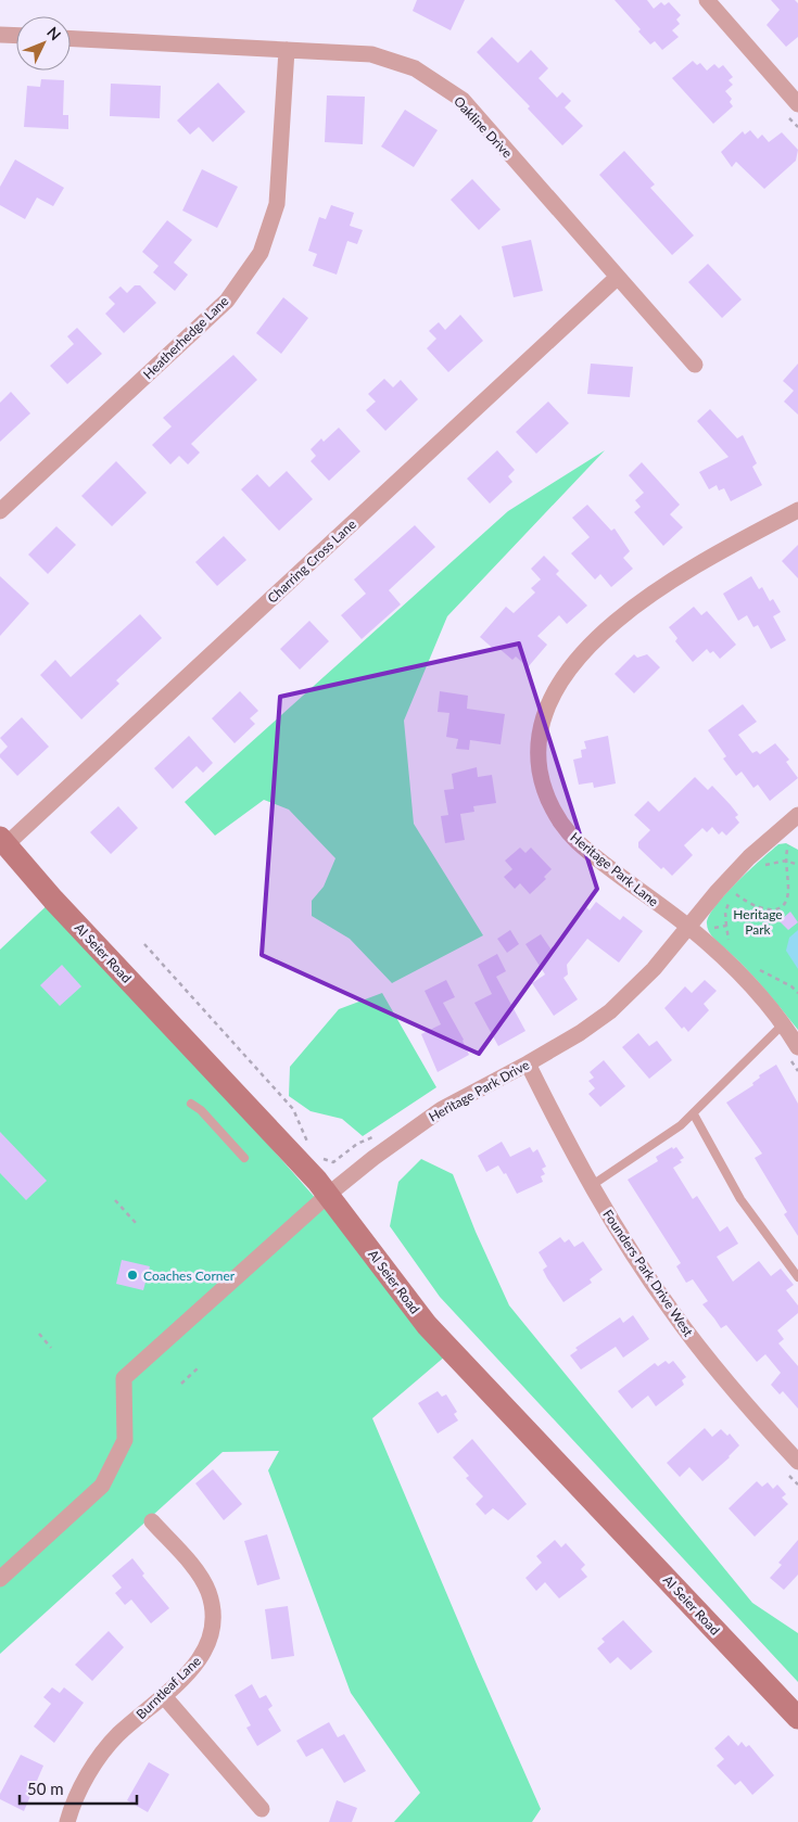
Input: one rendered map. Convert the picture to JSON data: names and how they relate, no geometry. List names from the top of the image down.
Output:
{
  "streets": {
    "street": [
      "Oakline Drive",
      "Heatherhedge Lane",
      "Charring Cross Lane",
      "Heritage Park Lane",
      "Al Seier Road",
      "Heritage Park Drive",
      "Founders Park Drive West",
      "Burntleaf Lane"
    ]
  },
  "crossings": [
    ["Oakline Drive", "Heatherhedge Lane"],
    ["Oakline Drive", "Charring Cross Lane"],
    ["Charring Cross Lane", "Al Seier Road"],
    ["Heritage Park Lane", "Heritage Park Drive"],
    ["Al Seier Road", "Heritage Park Drive"],
    ["Heritage Park Drive", "Founders Park Drive West"]
  ],
  "parks": ["Heritage Park"],
  "places": ["Coaches Corner"],
  "scale_bar": "50 m",
  "north": "top right"
}
